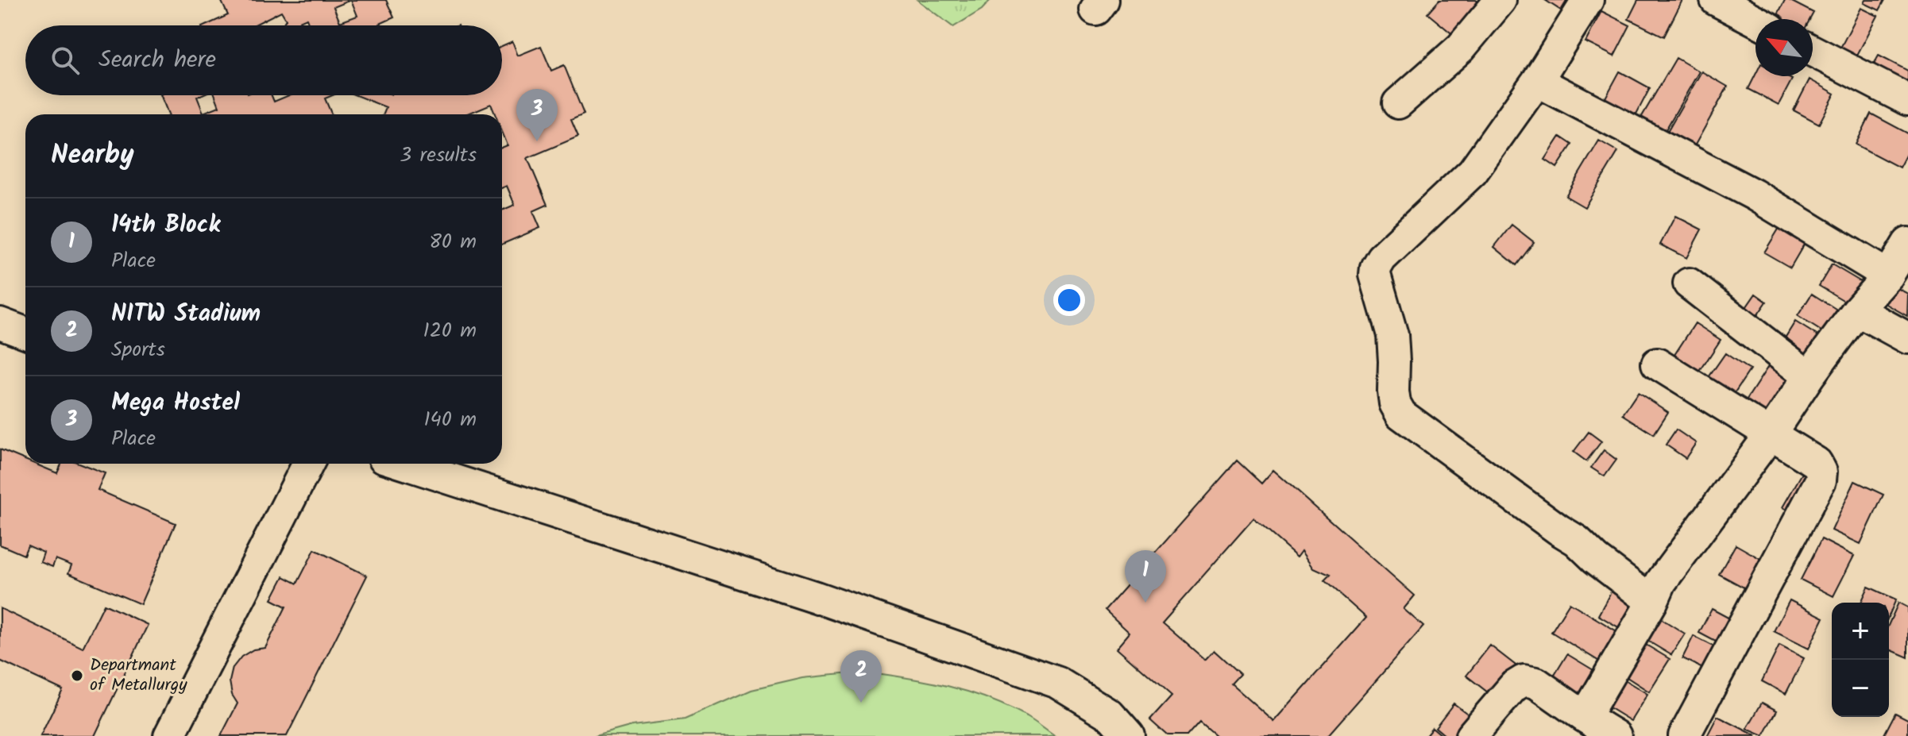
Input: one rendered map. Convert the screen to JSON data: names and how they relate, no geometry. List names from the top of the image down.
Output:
{
  "places": ["Departmant of Metallurgy"],
  "north": "top left",
  "page": {
    "search": "Search here",
    "pins": ["3", "1", "2"],
    "heading": ["Nearby", "3 results"],
    "list": [
      {
        "mark": "1",
        "name": "14th Block",
        "note": "Place",
        "value": "80 m"
      },
      {
        "mark": "2",
        "name": "NITW Stadium",
        "note": "Sports",
        "value": "120 m"
      },
      {
        "mark": "3",
        "name": "Mega Hostel",
        "note": "Place",
        "value": "140 m"
      }
    ],
    "map_buttons": ["+", "−"]
  }
}
